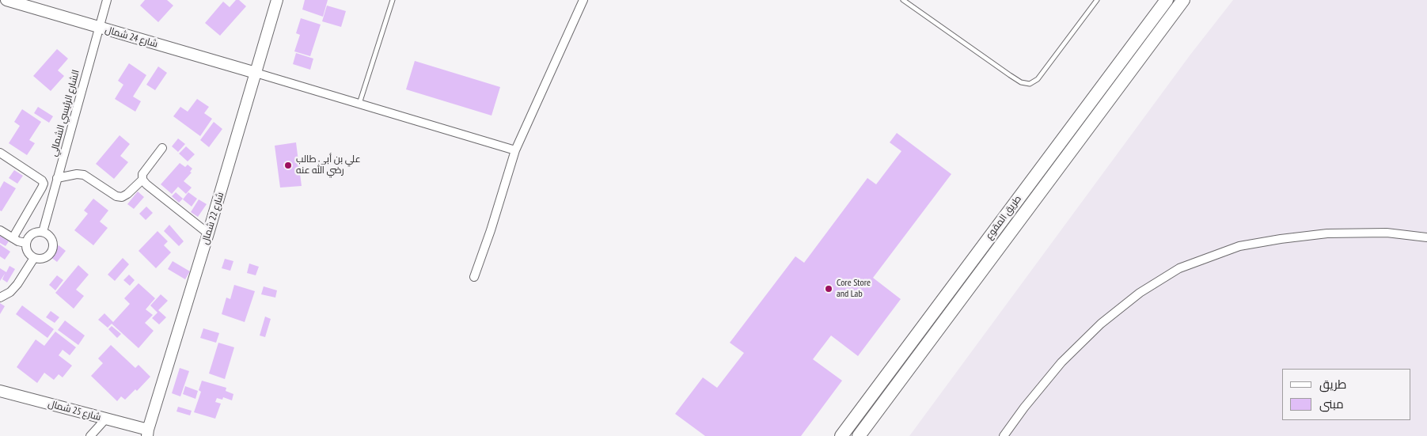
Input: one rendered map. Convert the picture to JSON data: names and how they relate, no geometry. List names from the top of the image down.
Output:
{
  "streets": {
    "main road": ["طريق المقوع"],
    "street": [
      "شارع 24 شمال",
      "الشارع الرئيسي الشمالي",
      "شارع 22 شمال",
      "شارع 25 شمال"
    ]
  },
  "crossings": [
    ["شارع 24 شمال", "الشارع الرئيسي الشمالي"],
    ["شارع 24 شمال", "شارع 22 شمال"],
    ["شارع 22 شمال", "شارع 25 شمال"]
  ],
  "places": ["علي بن أبي طالب رضي الله عنه", "Core Store and Lab"],
  "legend": ["طريق", "مبنى"]
}
